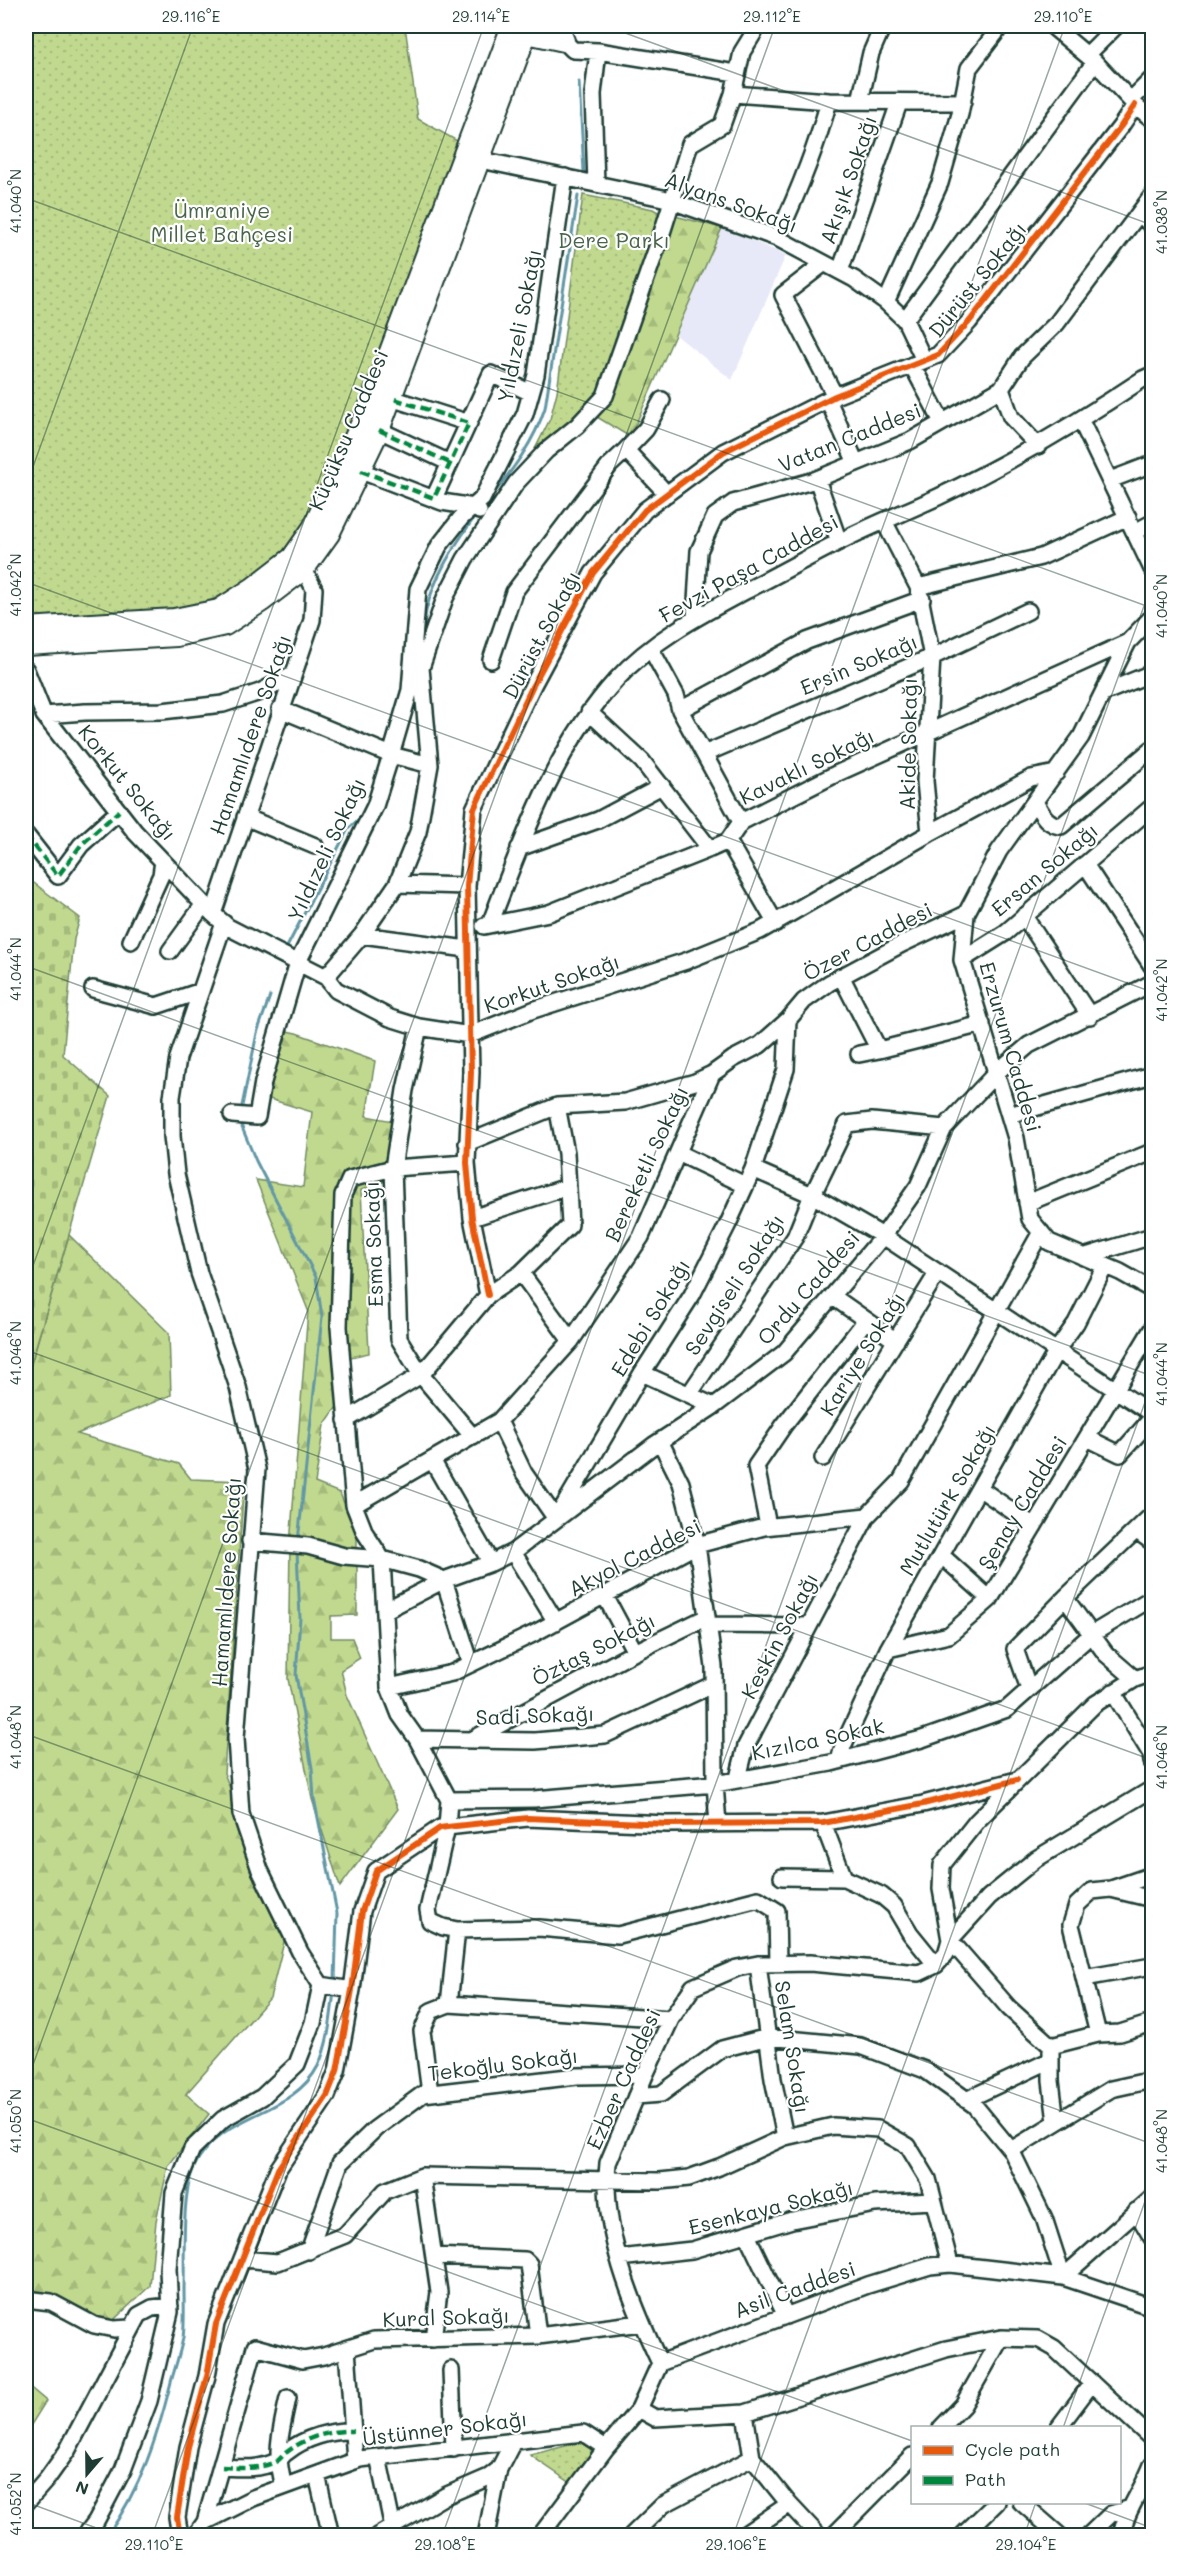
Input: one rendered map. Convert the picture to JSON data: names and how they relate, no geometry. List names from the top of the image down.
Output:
{
  "streets": {
    "main road": ["Küçüksu Caddesi"],
    "street": [
      "Akışık Sokağı",
      "Alyans Sokağı",
      "Dürüst Sokağı",
      "Yıldızeli Sokağı",
      "Vatan Caddesi",
      "Fevzi Paşa Caddesi",
      "Ersin Sokağı",
      "Hamamlıdere Sokağı",
      "Akide Sokağı",
      "Kavaklı Sokağı",
      "Korkut Sokağı",
      "Ersan Sokağı",
      "Özer Caddesi",
      "Erzurum Caddesi",
      "Bereketli Sokağı",
      "Esma Sokağı",
      "Sevgiseli Sokağı",
      "Ordu Caddesi",
      "Edebi Sokağı",
      "Kariye Sokağı",
      "Mutlutürk Sokağı",
      "Şenay Caddesi",
      "Akyol Caddesi",
      "Keskin Sokağı",
      "Öztaş Sokağı",
      "Sadi Sokağı",
      "Kızılca Sokak",
      "Selam Sokağı",
      "Tekoğlu Sokağı",
      "Ezber Caddesi",
      "Esenkaya Sokağı",
      "Asil Caddesi",
      "Kural Sokağı",
      "Üstünner Sokağı"
    ]
  },
  "crossings": [
    ["Akışık Sokağı", "Alyans Sokağı"],
    ["Alyans Sokağı", "Dürüst Sokağı"],
    ["Alyans Sokağı", "Yıldızeli Sokağı"],
    ["Alyans Sokağı", "Küçüksu Caddesi"],
    ["Alyans Sokağı", "Vatan Caddesi"],
    ["Dürüst Sokağı", "Korkut Sokağı"],
    ["Dürüst Sokağı", "Özer Caddesi"],
    ["Yıldızeli Sokağı", "Korkut Sokağı"],
    ["Küçüksu Caddesi", "Hamamlıdere Sokağı"],
    ["Vatan Caddesi", "Fevzi Paşa Caddesi"],
    ["Fevzi Paşa Caddesi", "Akide Sokağı"],
    ["Ersin Sokağı", "Akide Sokağı"],
    ["Hamamlıdere Sokağı", "Korkut Sokağı"],
    ["Akide Sokağı", "Kavaklı Sokağı"],
    ["Akide Sokağı", "Korkut Sokağı"],
    ["Kavaklı Sokağı", "Erzurum Caddesi"],
    ["Korkut Sokağı", "Erzurum Caddesi"],
    ["Korkut Sokağı", "Esma Sokağı"],
    ["Ersan Sokağı", "Erzurum Caddesi"],
    ["Özer Caddesi", "Erzurum Caddesi"],
    ["Özer Caddesi", "Bereketli Sokağı"],
    ["Özer Caddesi", "Edebi Sokağı"],
    ["Erzurum Caddesi", "Ordu Caddesi"],
    ["Erzurum Caddesi", "Mutlutürk Sokağı"],
    ["Bereketli Sokağı", "Esma Sokağı"],
    ["Sevgiseli Sokağı", "Ordu Caddesi"],
    ["Ordu Caddesi", "Edebi Sokağı"],
    ["Mutlutürk Sokağı", "Şenay Caddesi"],
    ["Mutlutürk Sokağı", "Kızılca Sokak"],
    ["Akyol Caddesi", "Keskin Sokağı"],
    ["Keskin Sokağı", "Kızılca Sokak"],
    ["Öztaş Sokağı", "Sadi Sokağı"],
    ["Selam Sokağı", "Ezber Caddesi"],
    ["Tekoğlu Sokağı", "Ezber Caddesi"],
    ["Ezber Caddesi", "Esenkaya Sokağı"],
    ["Ezber Caddesi", "Asil Caddesi"],
    ["Ezber Caddesi", "Kural Sokağı"]
  ],
  "parks": ["Ümraniye Millet Bahçesi", "Dere Parkı"],
  "legend": ["Cycle path", "Path"],
  "north": "bottom",
  "coordinates": [
    "29.116°E",
    "29.114°E",
    "29.112°E",
    "29.110°E",
    "41.040°N",
    "41.038°N",
    "41.042°N",
    "41.044°N",
    "41.046°N",
    "41.048°N",
    "41.050°N",
    "41.052°N",
    "29.108°E",
    "29.106°E",
    "29.104°E"
  ]
}
